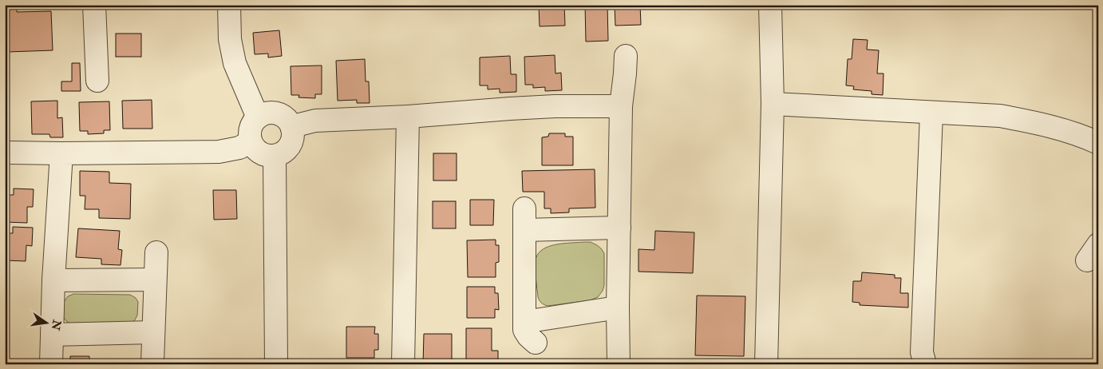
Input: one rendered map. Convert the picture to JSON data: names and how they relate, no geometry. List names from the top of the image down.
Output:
{
  "north": "right"
}
